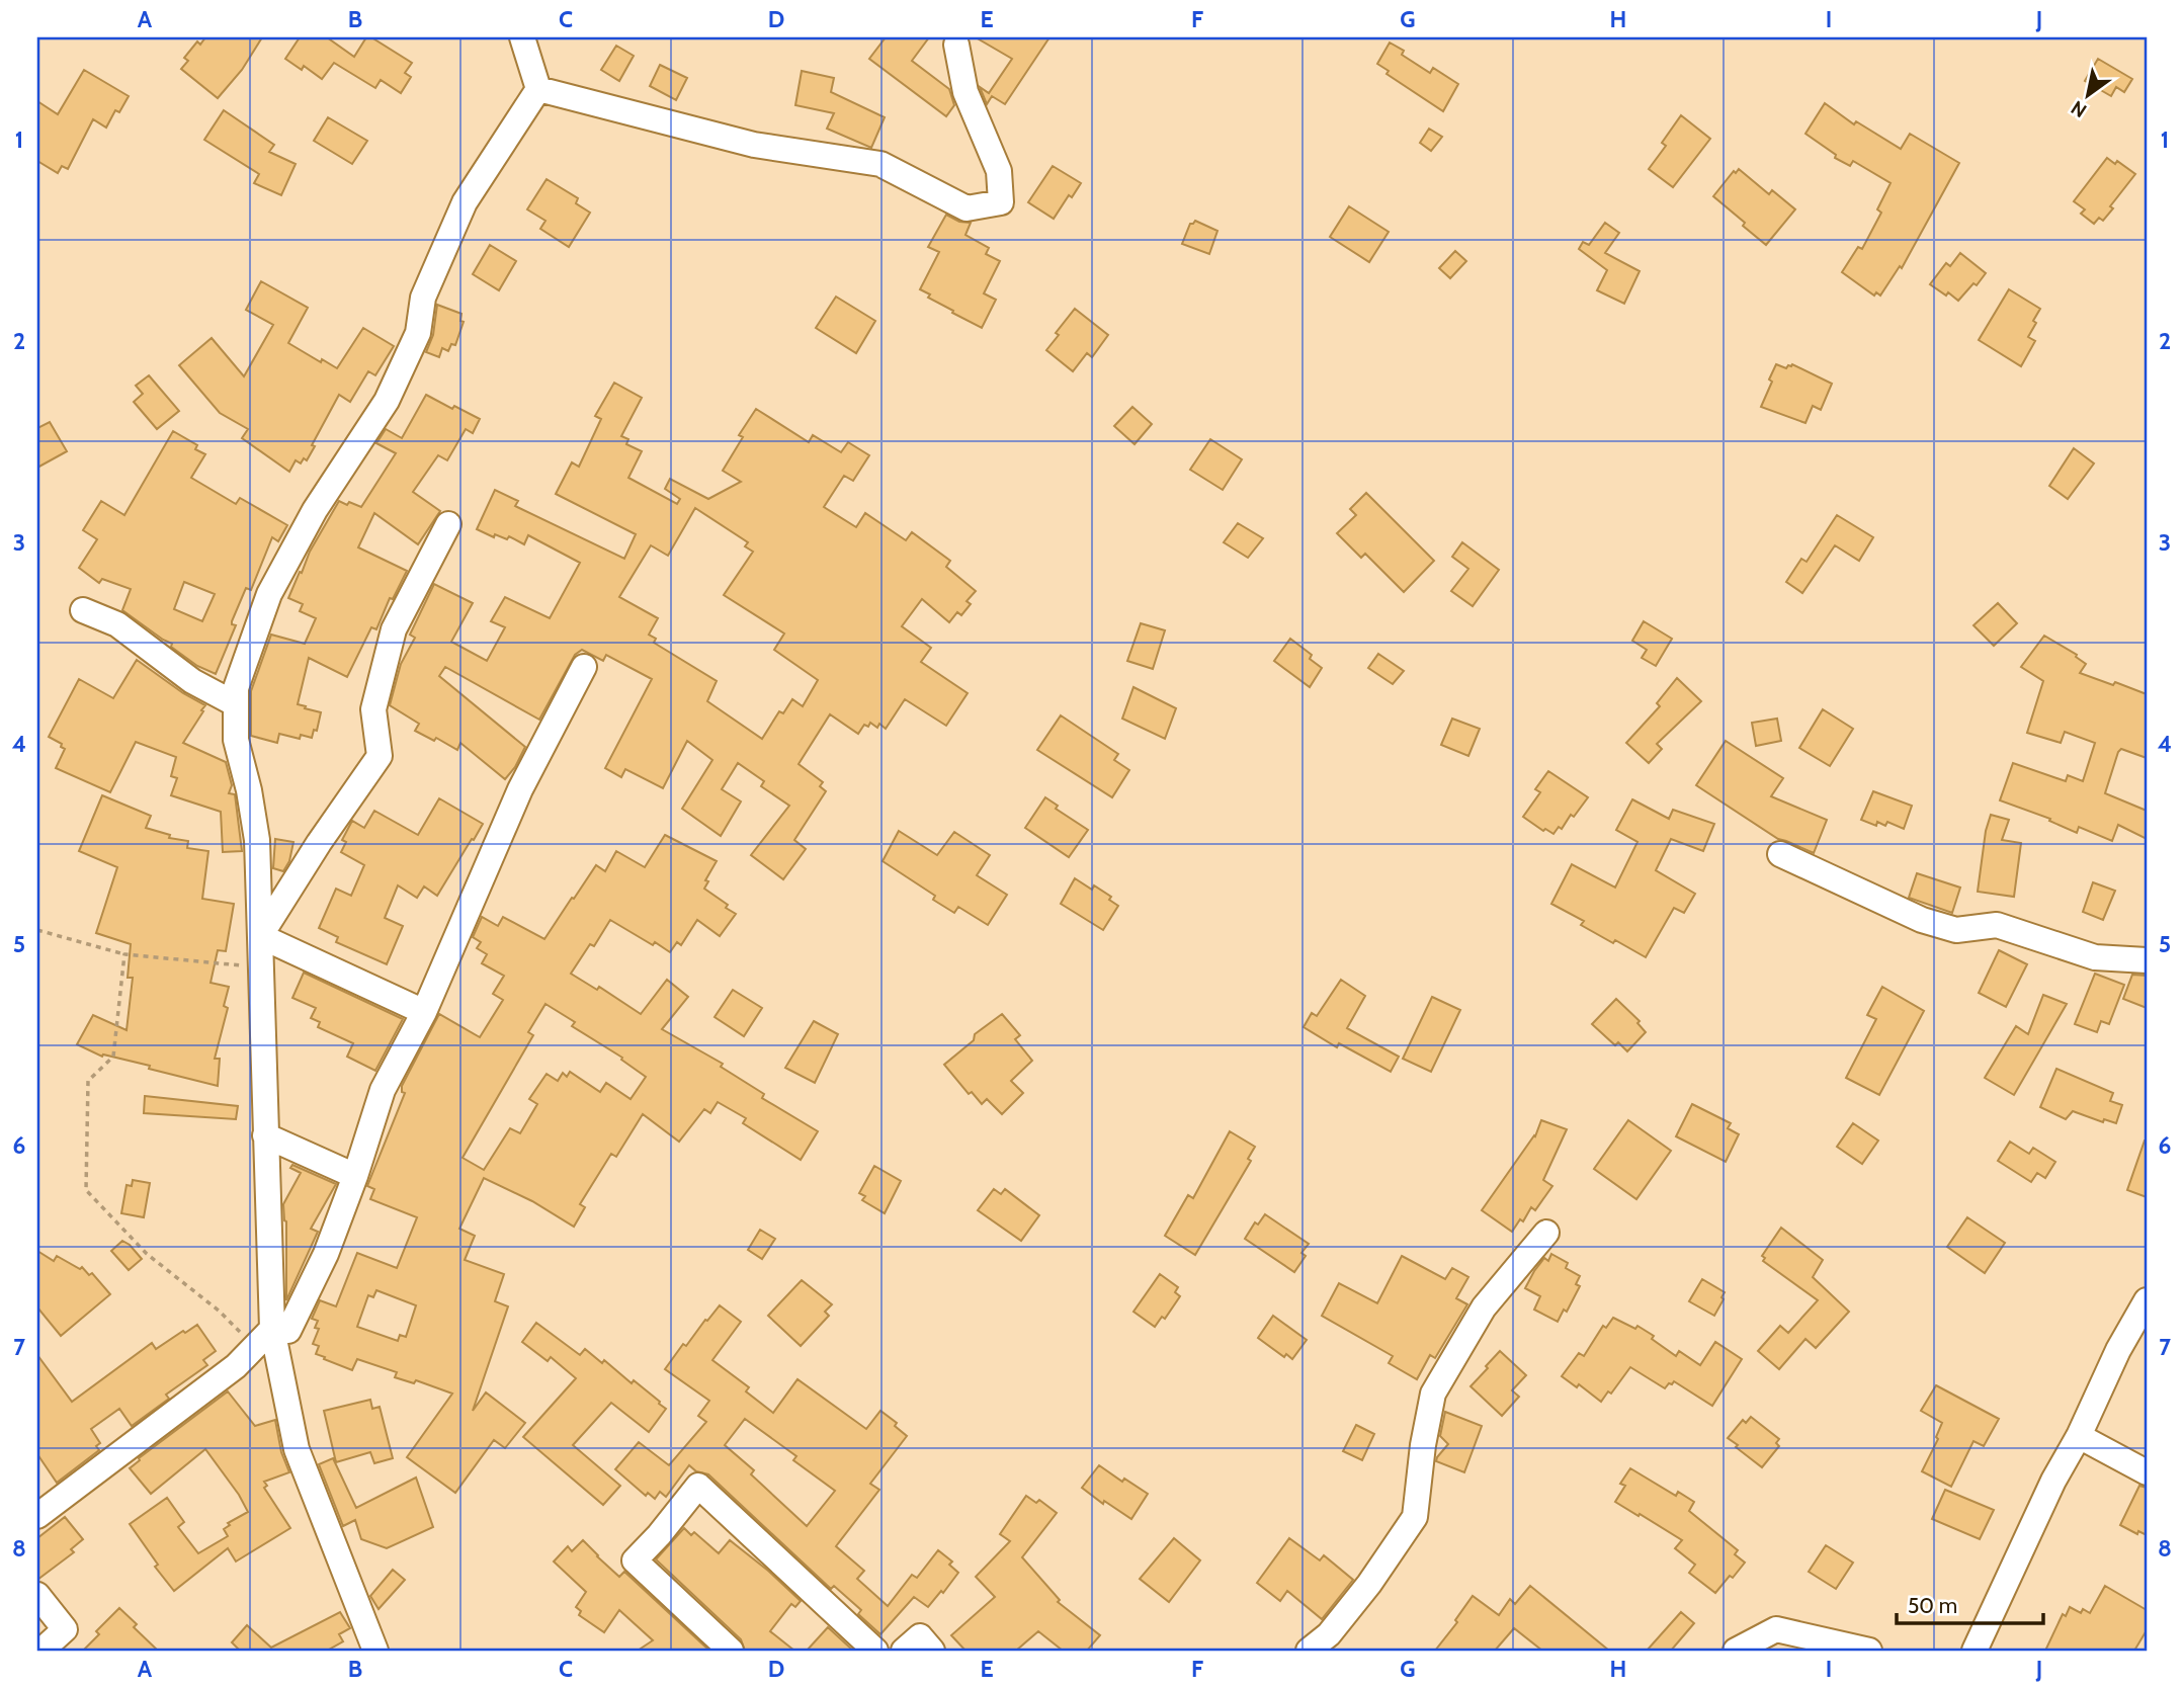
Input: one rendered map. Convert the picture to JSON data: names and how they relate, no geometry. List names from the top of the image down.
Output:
{
  "scale_bar": "50 m",
  "north": "bottom left",
  "grid": {
    "columns": [
      "A",
      "B",
      "C",
      "D",
      "E",
      "F",
      "G",
      "H",
      "I",
      "J"
    ],
    "rows": [
      "1",
      "2",
      "3",
      "4",
      "5",
      "6",
      "7",
      "8"
    ]
  }
}
